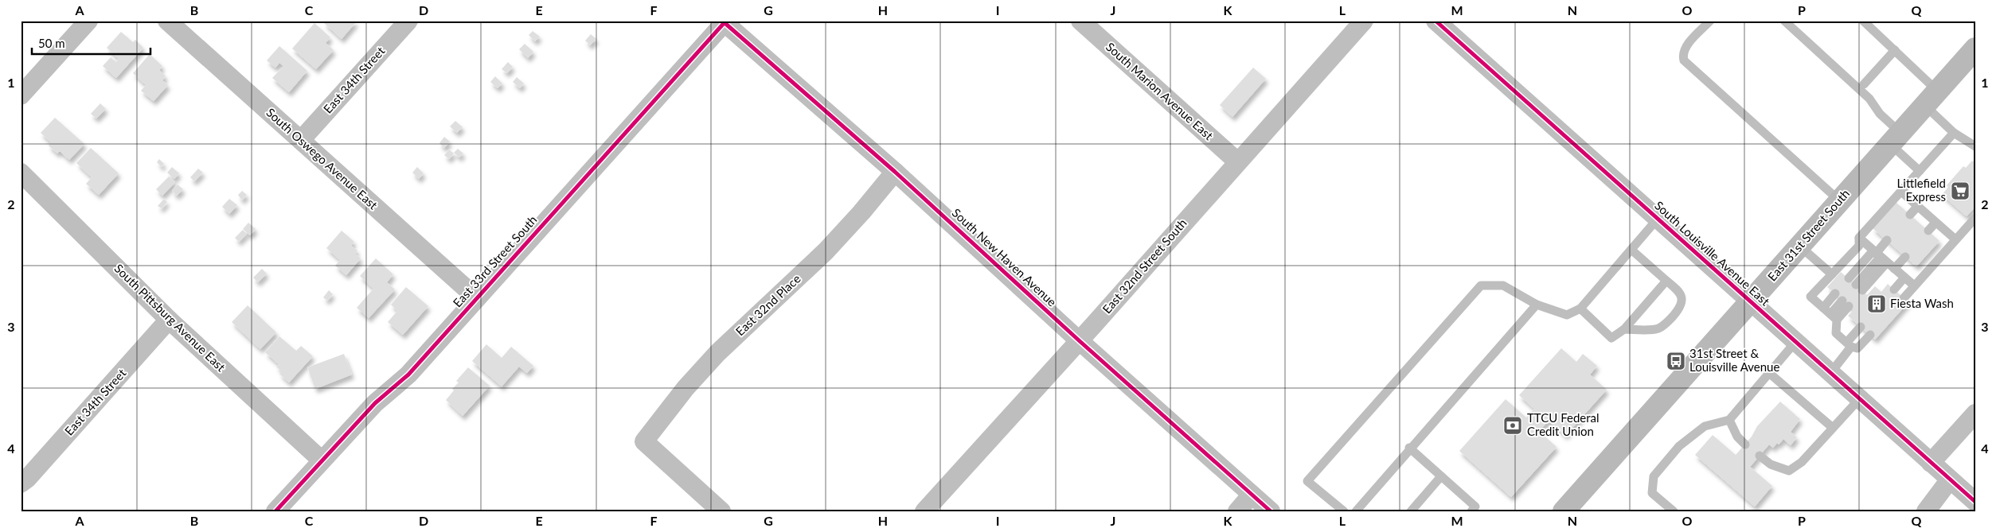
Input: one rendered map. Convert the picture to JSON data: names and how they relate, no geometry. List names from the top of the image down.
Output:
{
  "streets": {
    "main road": ["East 31st Street South"],
    "street": [
      "East 34th Street",
      "South Marion Avenue East",
      "South Oswego Avenue East",
      "South Louisville Avenue East",
      "South New Haven Avenue",
      "East 33rd Street South",
      "East 32nd Street South",
      "East 32nd Place",
      "South Pittsburg Avenue East"
    ]
  },
  "crossings": [
    ["East 34th Street", "South Oswego Avenue East"],
    ["East 34th Street", "South Pittsburg Avenue East"],
    ["South Marion Avenue East", "East 32nd Street South"],
    ["South Oswego Avenue East", "East 33rd Street South"],
    ["East 31st Street South", "South Louisville Avenue East"],
    ["South New Haven Avenue", "East 33rd Street South"],
    ["South New Haven Avenue", "East 32nd Street South"],
    ["South New Haven Avenue", "East 32nd Place"],
    ["East 33rd Street South", "South Pittsburg Avenue East"]
  ],
  "places": {
    "supermarket": ["Littlefield Express"],
    "building": ["Fiesta Wash"],
    "bus stop": ["31st Street & Louisville Avenue"],
    "bank": ["TTCU Federal Credit Union"]
  },
  "scale_bar": "50 m",
  "grid": {
    "columns": [
      "A",
      "B",
      "C",
      "D",
      "E",
      "F",
      "G",
      "H",
      "I",
      "J",
      "K",
      "L",
      "M",
      "N",
      "O",
      "P",
      "Q"
    ],
    "rows": [
      "1",
      "2",
      "3",
      "4"
    ]
  }
}
